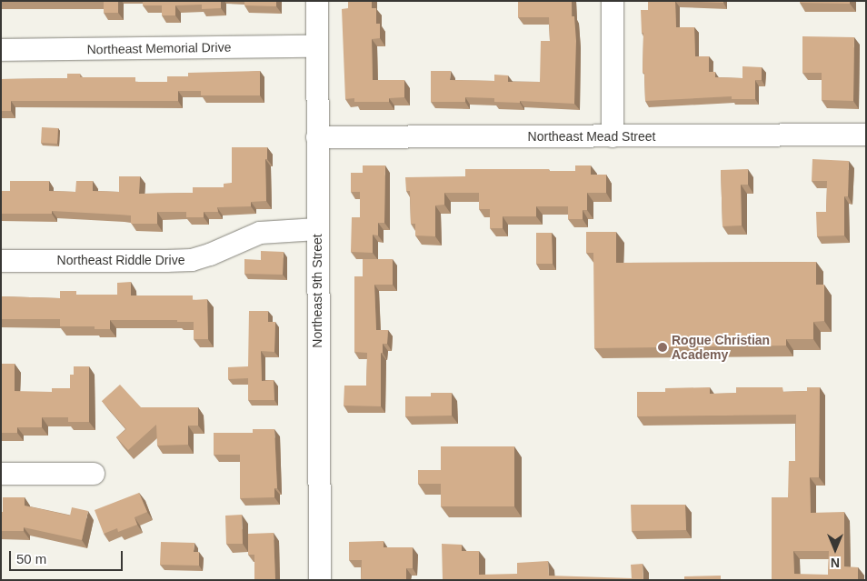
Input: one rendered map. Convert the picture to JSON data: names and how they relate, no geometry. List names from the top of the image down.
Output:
{
  "streets": {
    "street": [
      "Northeast Memorial Drive",
      "Northeast Mead Street",
      "Northeast Riddle Drive",
      "Northeast 9th Street"
    ]
  },
  "crossings": [
    ["Northeast Memorial Drive", "Northeast 9th Street"],
    ["Northeast Mead Street", "Northeast 9th Street"],
    ["Northeast Riddle Drive", "Northeast 9th Street"]
  ],
  "places": ["Rogue Christian Academy"],
  "scale_bar": "50 m",
  "north": "bottom"
}
